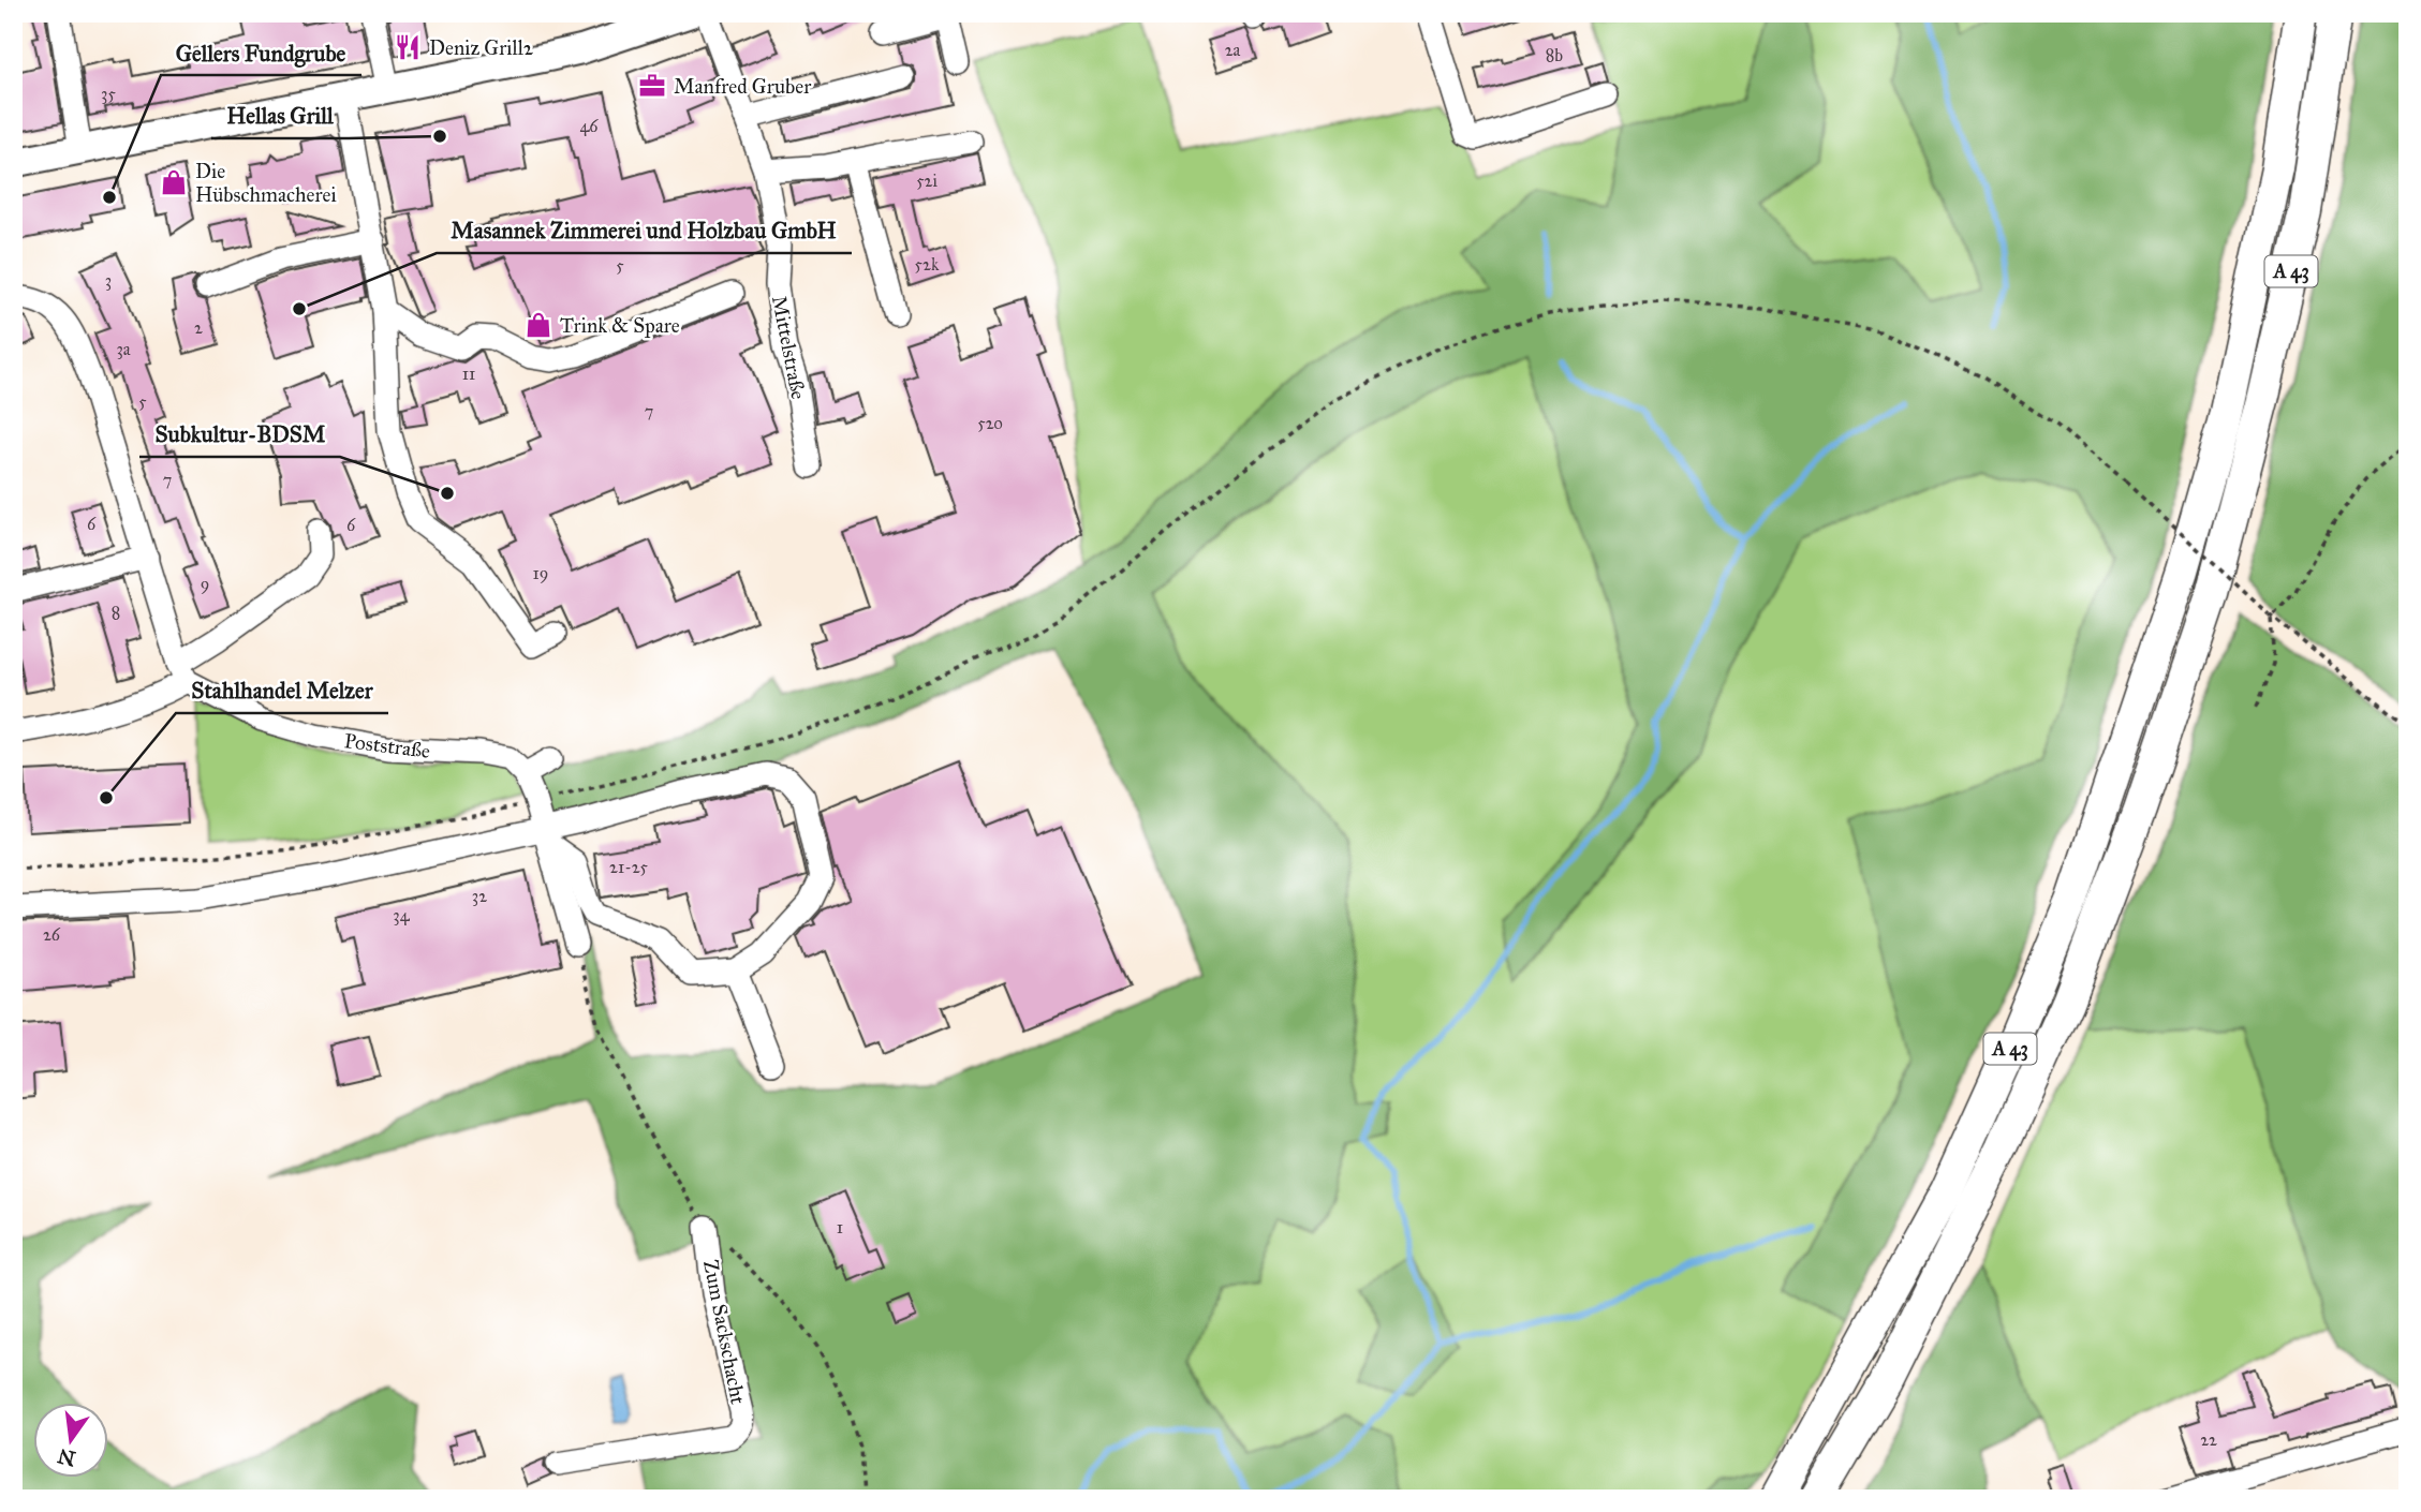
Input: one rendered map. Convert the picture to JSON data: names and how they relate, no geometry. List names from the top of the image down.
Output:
{
  "streets": {
    "highway": ["A 43"],
    "street": ["Mittelstraße", "Poststraße", "Zum Sackschacht"]
  },
  "places": {
    "restaurant": ["Deniz Grill2"],
    "office": ["Manfred Gruber"],
    "other": [
      "Hellas Grill",
      "Gellers Fundgrube",
      "Masannek Zimmerei und Holzbau GmbH",
      "Subkultur-BDSM",
      "Stahlhandel Melzer"
    ],
    "shop": ["Die Hübschmacherei", "Trink & Spare"]
  },
  "house_numbers": [
    "2a",
    "8b",
    "35",
    "46",
    "52i",
    "52k",
    "5",
    "3",
    "2",
    "3a",
    "11",
    "5",
    "7",
    "52o",
    "7",
    "6",
    "6",
    "19",
    "9",
    "8",
    "21-25",
    "32",
    "34",
    "26",
    "1",
    "22"
  ],
  "north": "bottom"
}
